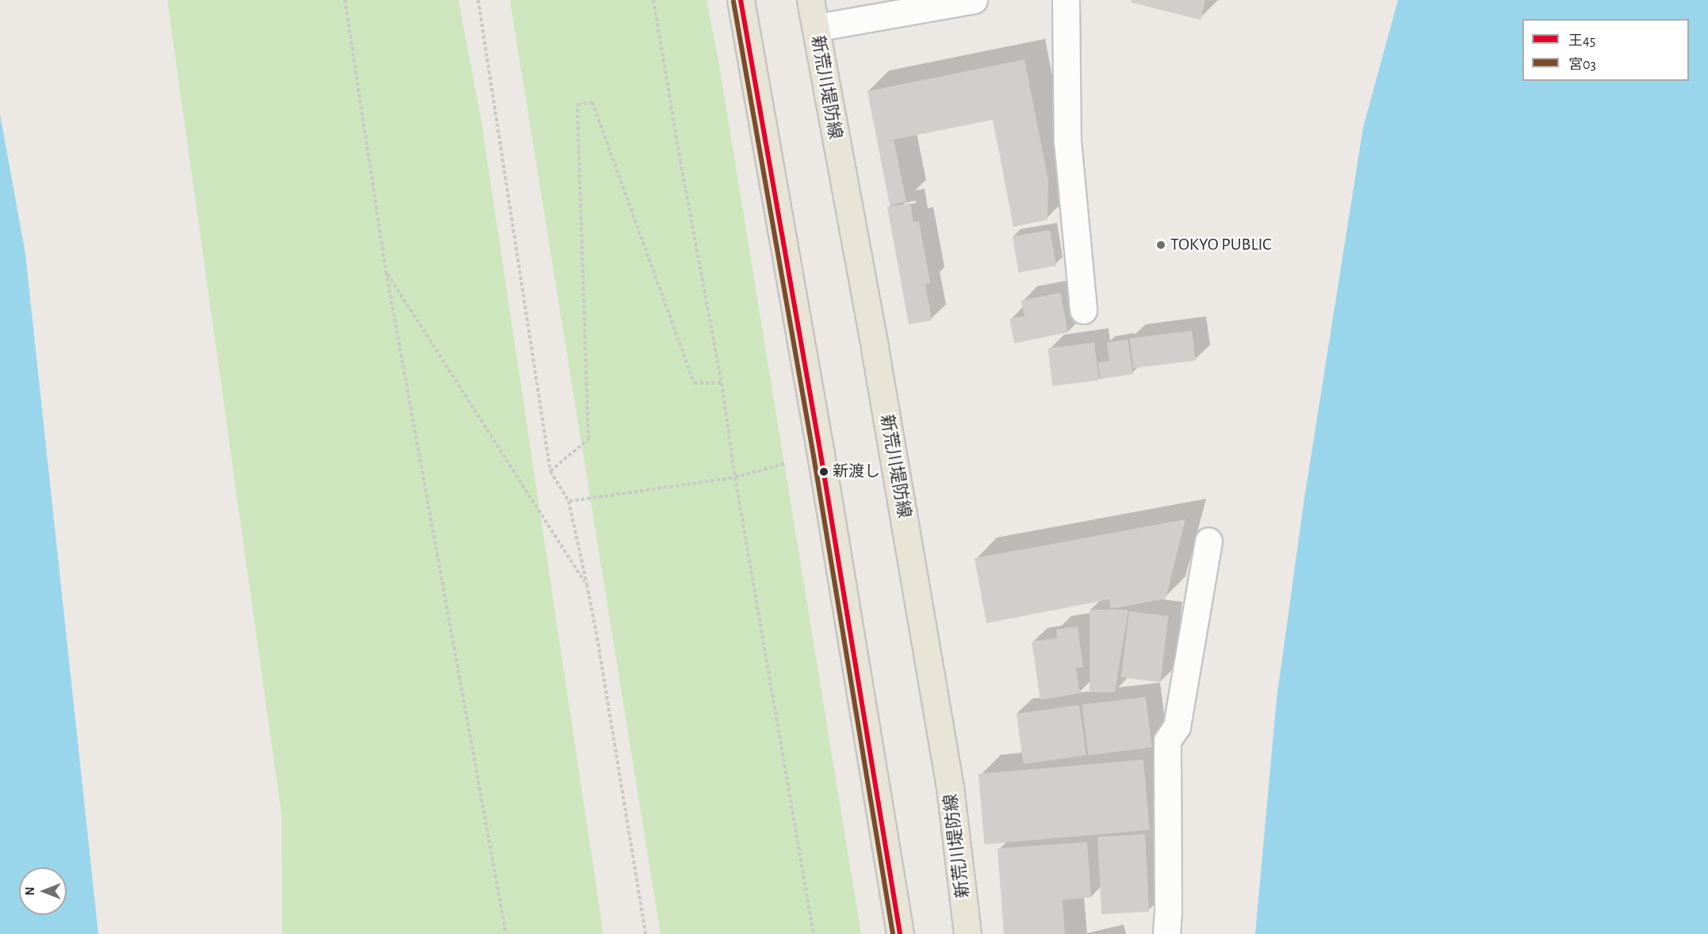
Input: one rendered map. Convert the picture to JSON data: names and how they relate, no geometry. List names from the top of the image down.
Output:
{
  "streets": {
    "main road": ["新荒川堤防線"]
  },
  "places": ["TOKYO PUBLIC", "新渡し"],
  "lines": ["transit line 王45", "transit line 宮03"],
  "legend": ["王45", "宮03"],
  "north": "left"
}
